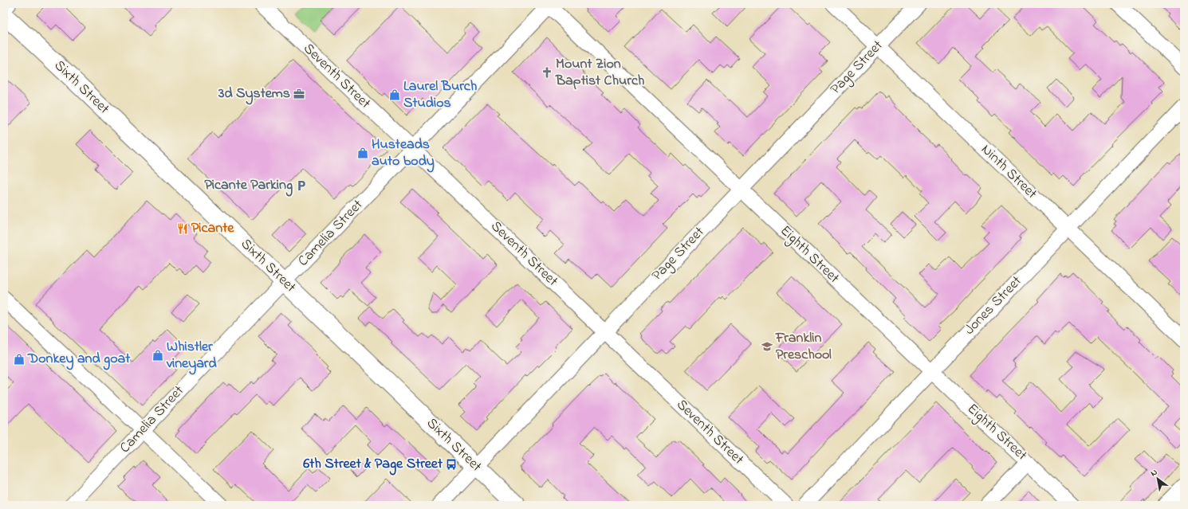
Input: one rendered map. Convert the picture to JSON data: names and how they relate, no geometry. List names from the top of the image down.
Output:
{
  "streets": {
    "street": [
      "Page Street",
      "Seventh Street",
      "Sixth Street",
      "Ninth Street",
      "Camelia Street",
      "Eighth Street",
      "Jones Street"
    ]
  },
  "crossings": [
    ["Page Street", "Seventh Street"],
    ["Page Street", "Sixth Street"],
    ["Page Street", "Ninth Street"],
    ["Page Street", "Eighth Street"],
    ["Seventh Street", "Camelia Street"],
    ["Sixth Street", "Camelia Street"],
    ["Ninth Street", "Jones Street"],
    ["Camelia Street", "Eighth Street"],
    ["Eighth Street", "Jones Street"]
  ],
  "places": {
    "church": ["Mount Zion Baptist Church"],
    "office": ["3d Systems"],
    "shop": [
      "Laurel Burch Studios",
      "Husteads auto body",
      "Whistler vineyard",
      "Donkey and goat"
    ],
    "parking": ["Picante Parking"],
    "restaurant": ["Picante"],
    "school or university": ["Franklin Preschool"],
    "bus stop": ["6th Street & Page Street"]
  },
  "north": "top left"
}
